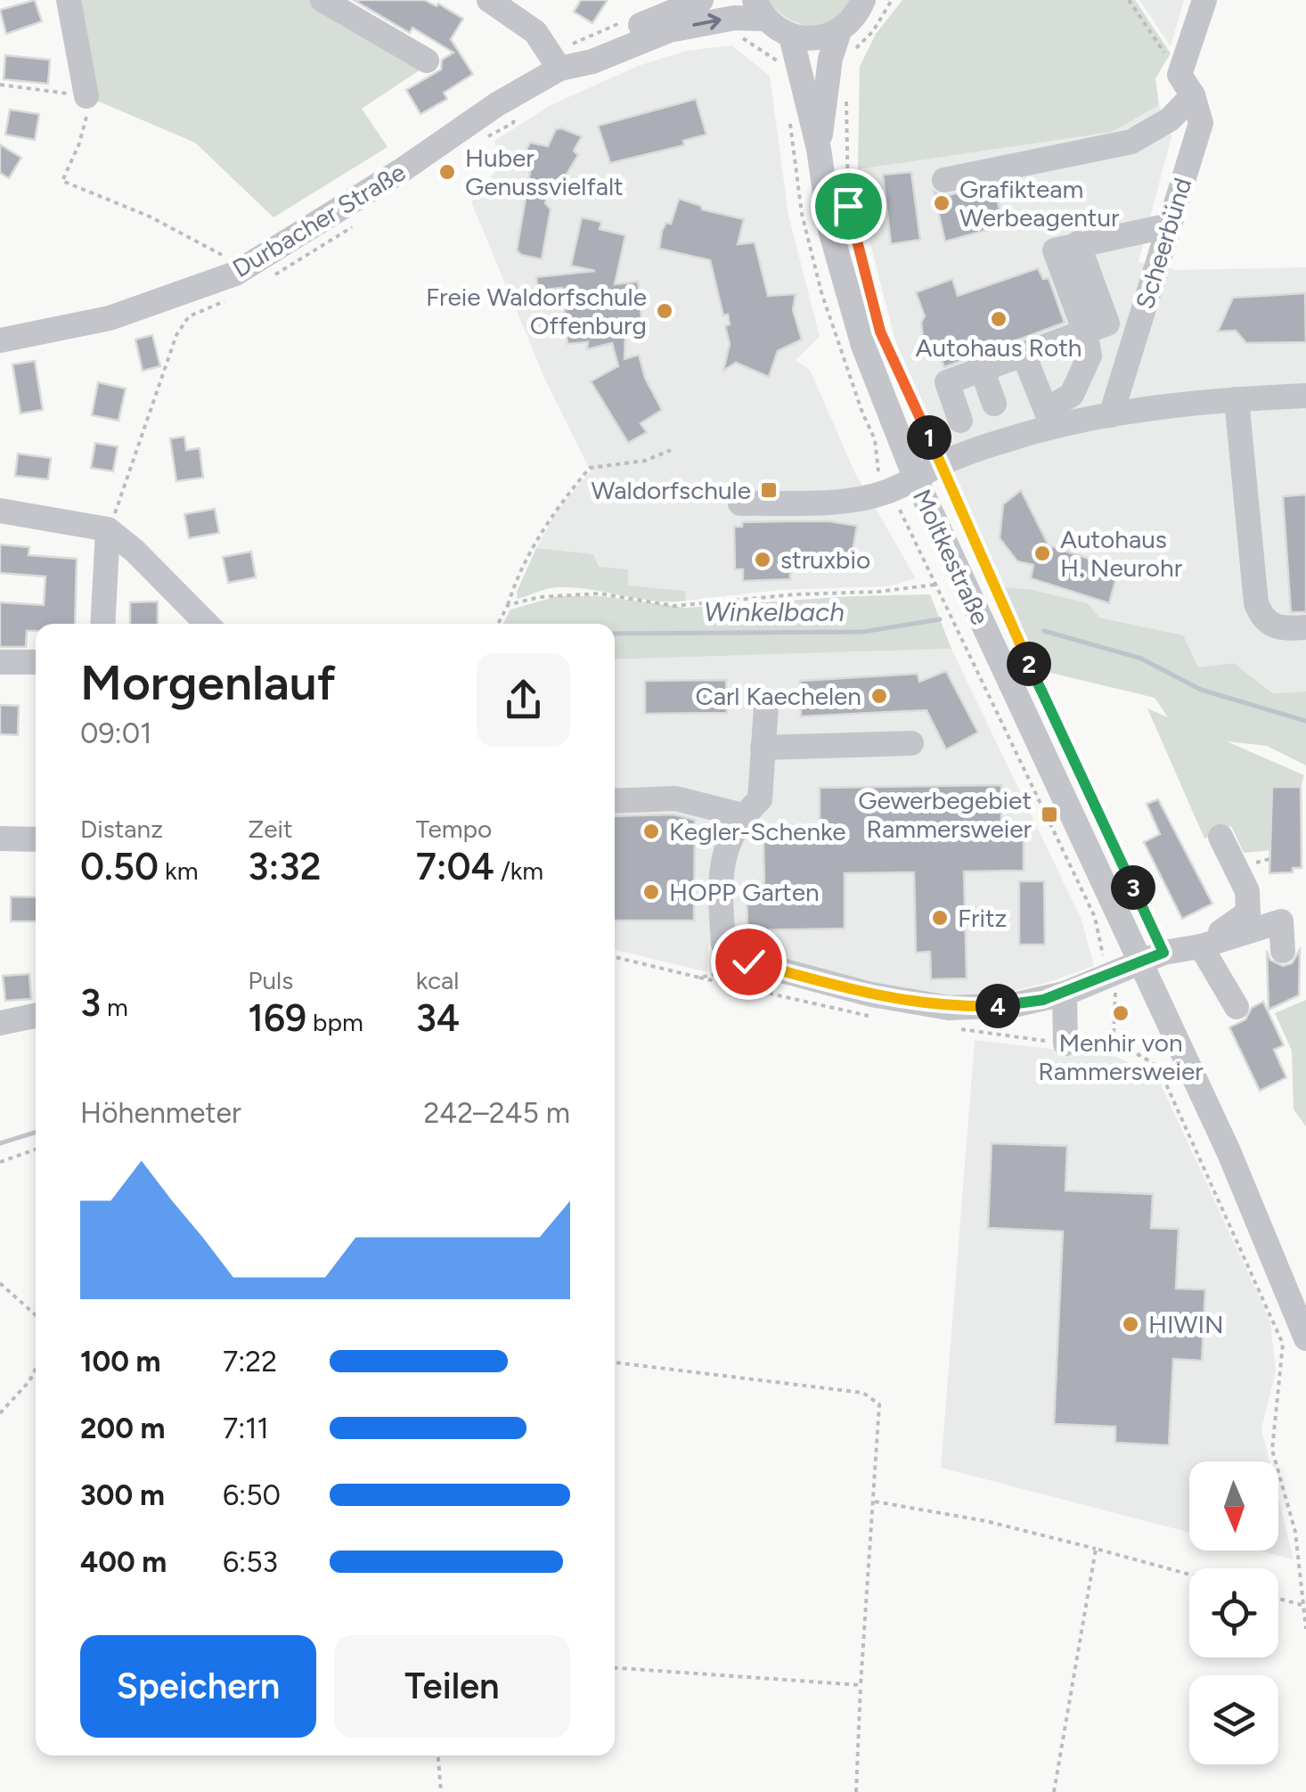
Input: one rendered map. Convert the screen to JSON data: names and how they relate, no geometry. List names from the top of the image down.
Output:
{
  "streets": {
    "street": ["Durbacher Straße", "Scheerbünd", "Moltkestraße"]
  },
  "water": ["Winkelbach"],
  "places": {
    "other": [
      "Huber Genussvielfalt",
      "Grafikteam Werbeagentur",
      "Freie Waldorfschule Offenburg",
      "Autohaus Roth",
      "Autohaus H. Neurohr",
      "struxbio",
      "Carl Kaechelen",
      "Kegler-Schenke",
      "HOPP Garten",
      "Fritz",
      "Menhir von Rammersweier",
      "HIWIN"
    ],
    "transit": ["Waldorfschule", "Gewerbegebiet Rammersweier"]
  },
  "north": "bottom",
  "page": {
    "pins": [
      "1",
      "2",
      "3",
      "4"
    ],
    "heading": ["Morgenlauf", "09:01"],
    "stats": [
      ["Distanz", "0.50 km"],
      ["Zeit", "3:32"],
      ["Tempo", "7:04 /km"],
      ["3 m"],
      ["Puls", "169 bpm"],
      ["kcal", "34"]
    ],
    "chart": ["Höhenmeter", "242–245 m"],
    "list": [
      {
        "name": "100 m",
        "note": "7:22"
      },
      {
        "name": "200 m",
        "note": "7:11"
      },
      {
        "name": "300 m",
        "note": "6:50"
      },
      {
        "name": "400 m",
        "note": "6:53"
      }
    ],
    "buttons": ["Speichern", "Teilen"]
  }
}
